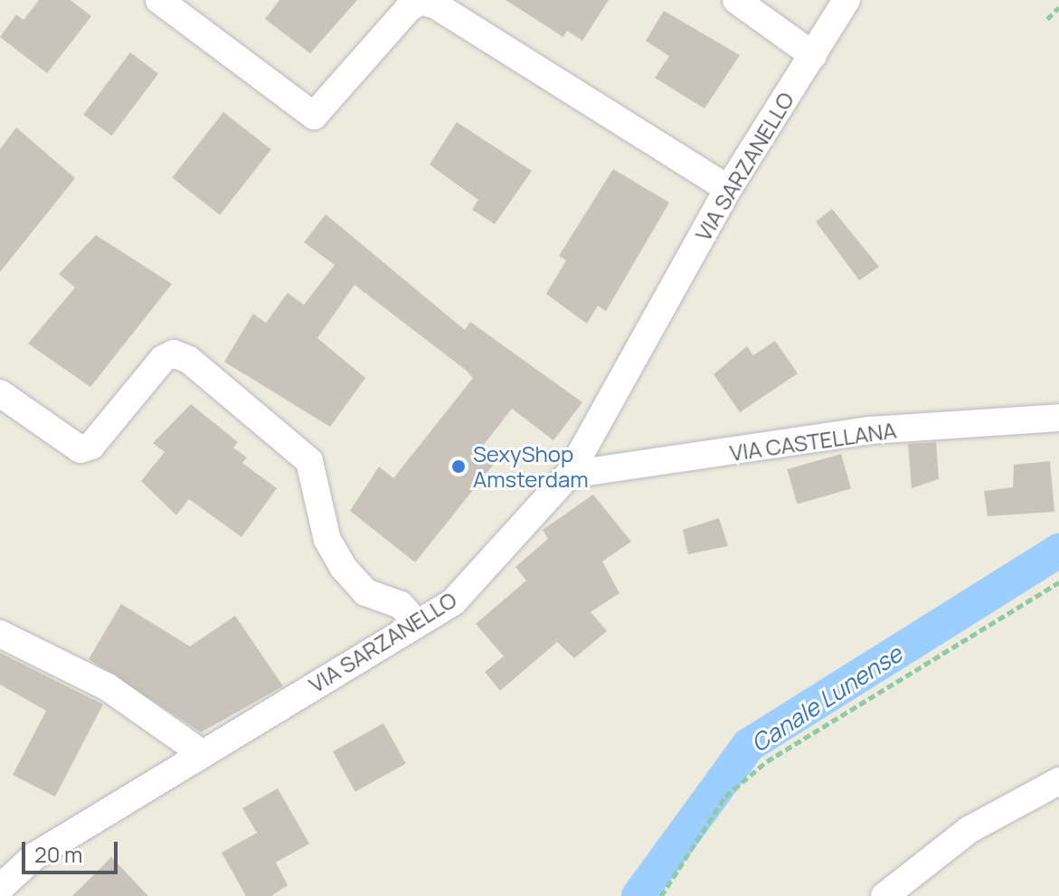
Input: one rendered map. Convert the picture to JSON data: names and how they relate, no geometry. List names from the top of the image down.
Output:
{
  "streets": {
    "street": ["VIA SARZANELLO", "VIA CASTELLANA"]
  },
  "crossings": [
    ["VIA SARZANELLO", "VIA CASTELLANA"]
  ],
  "water": ["Canale Lunense"],
  "places": ["SexyShop Amsterdam"],
  "scale_bar": "20 m"
}
